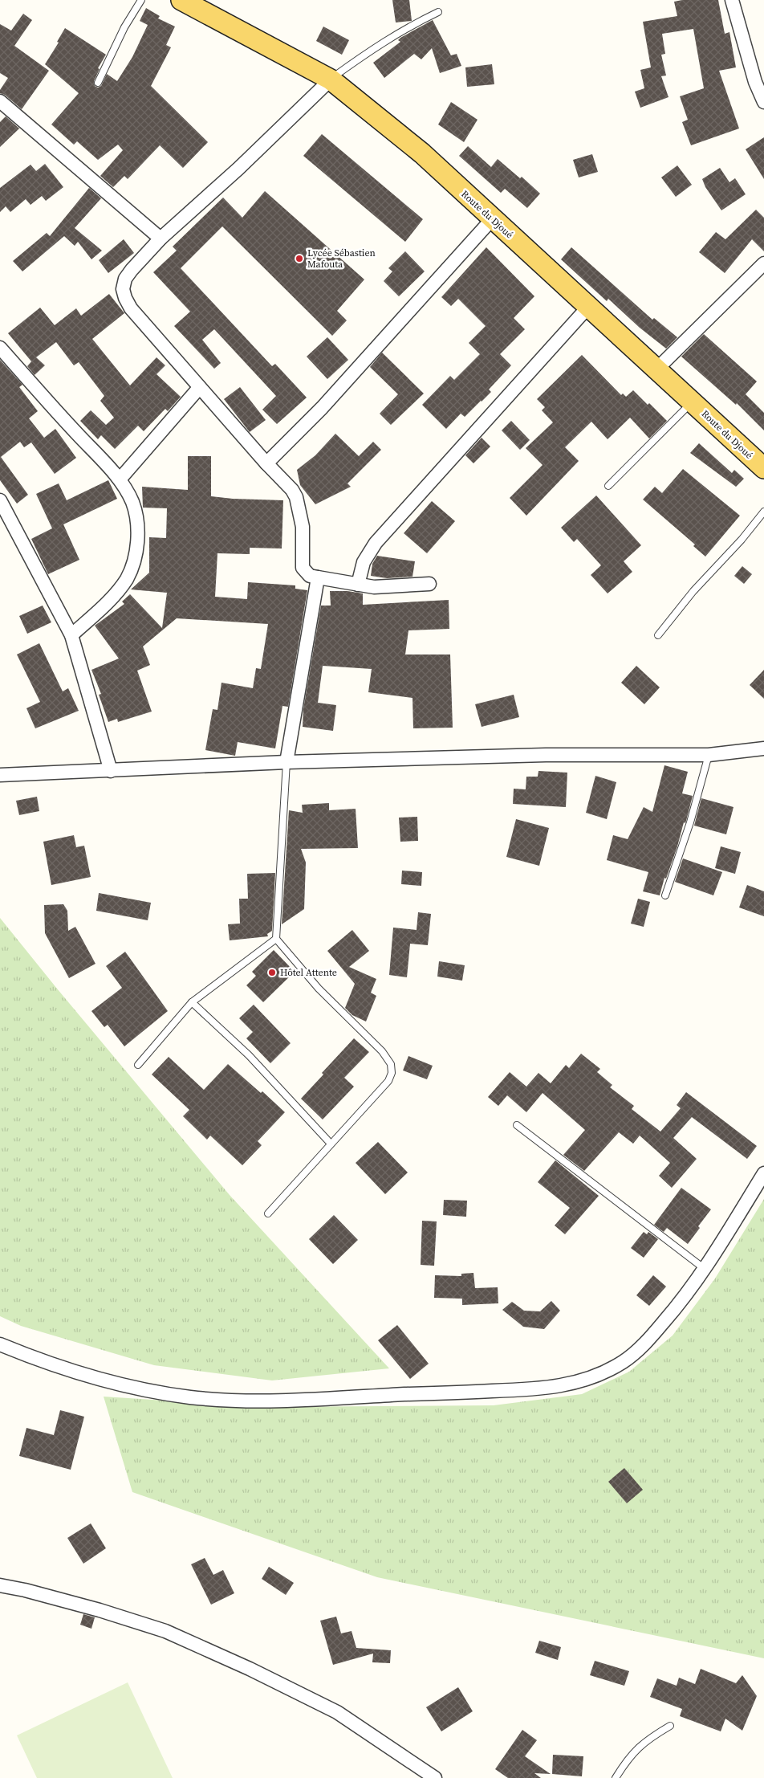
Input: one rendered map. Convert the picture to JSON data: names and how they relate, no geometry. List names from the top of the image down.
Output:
{
  "streets": {
    "main road": ["Route du Djoué"]
  },
  "places": ["Lycée Sébastien Mafouta", "Hôtel Attente"]
}
